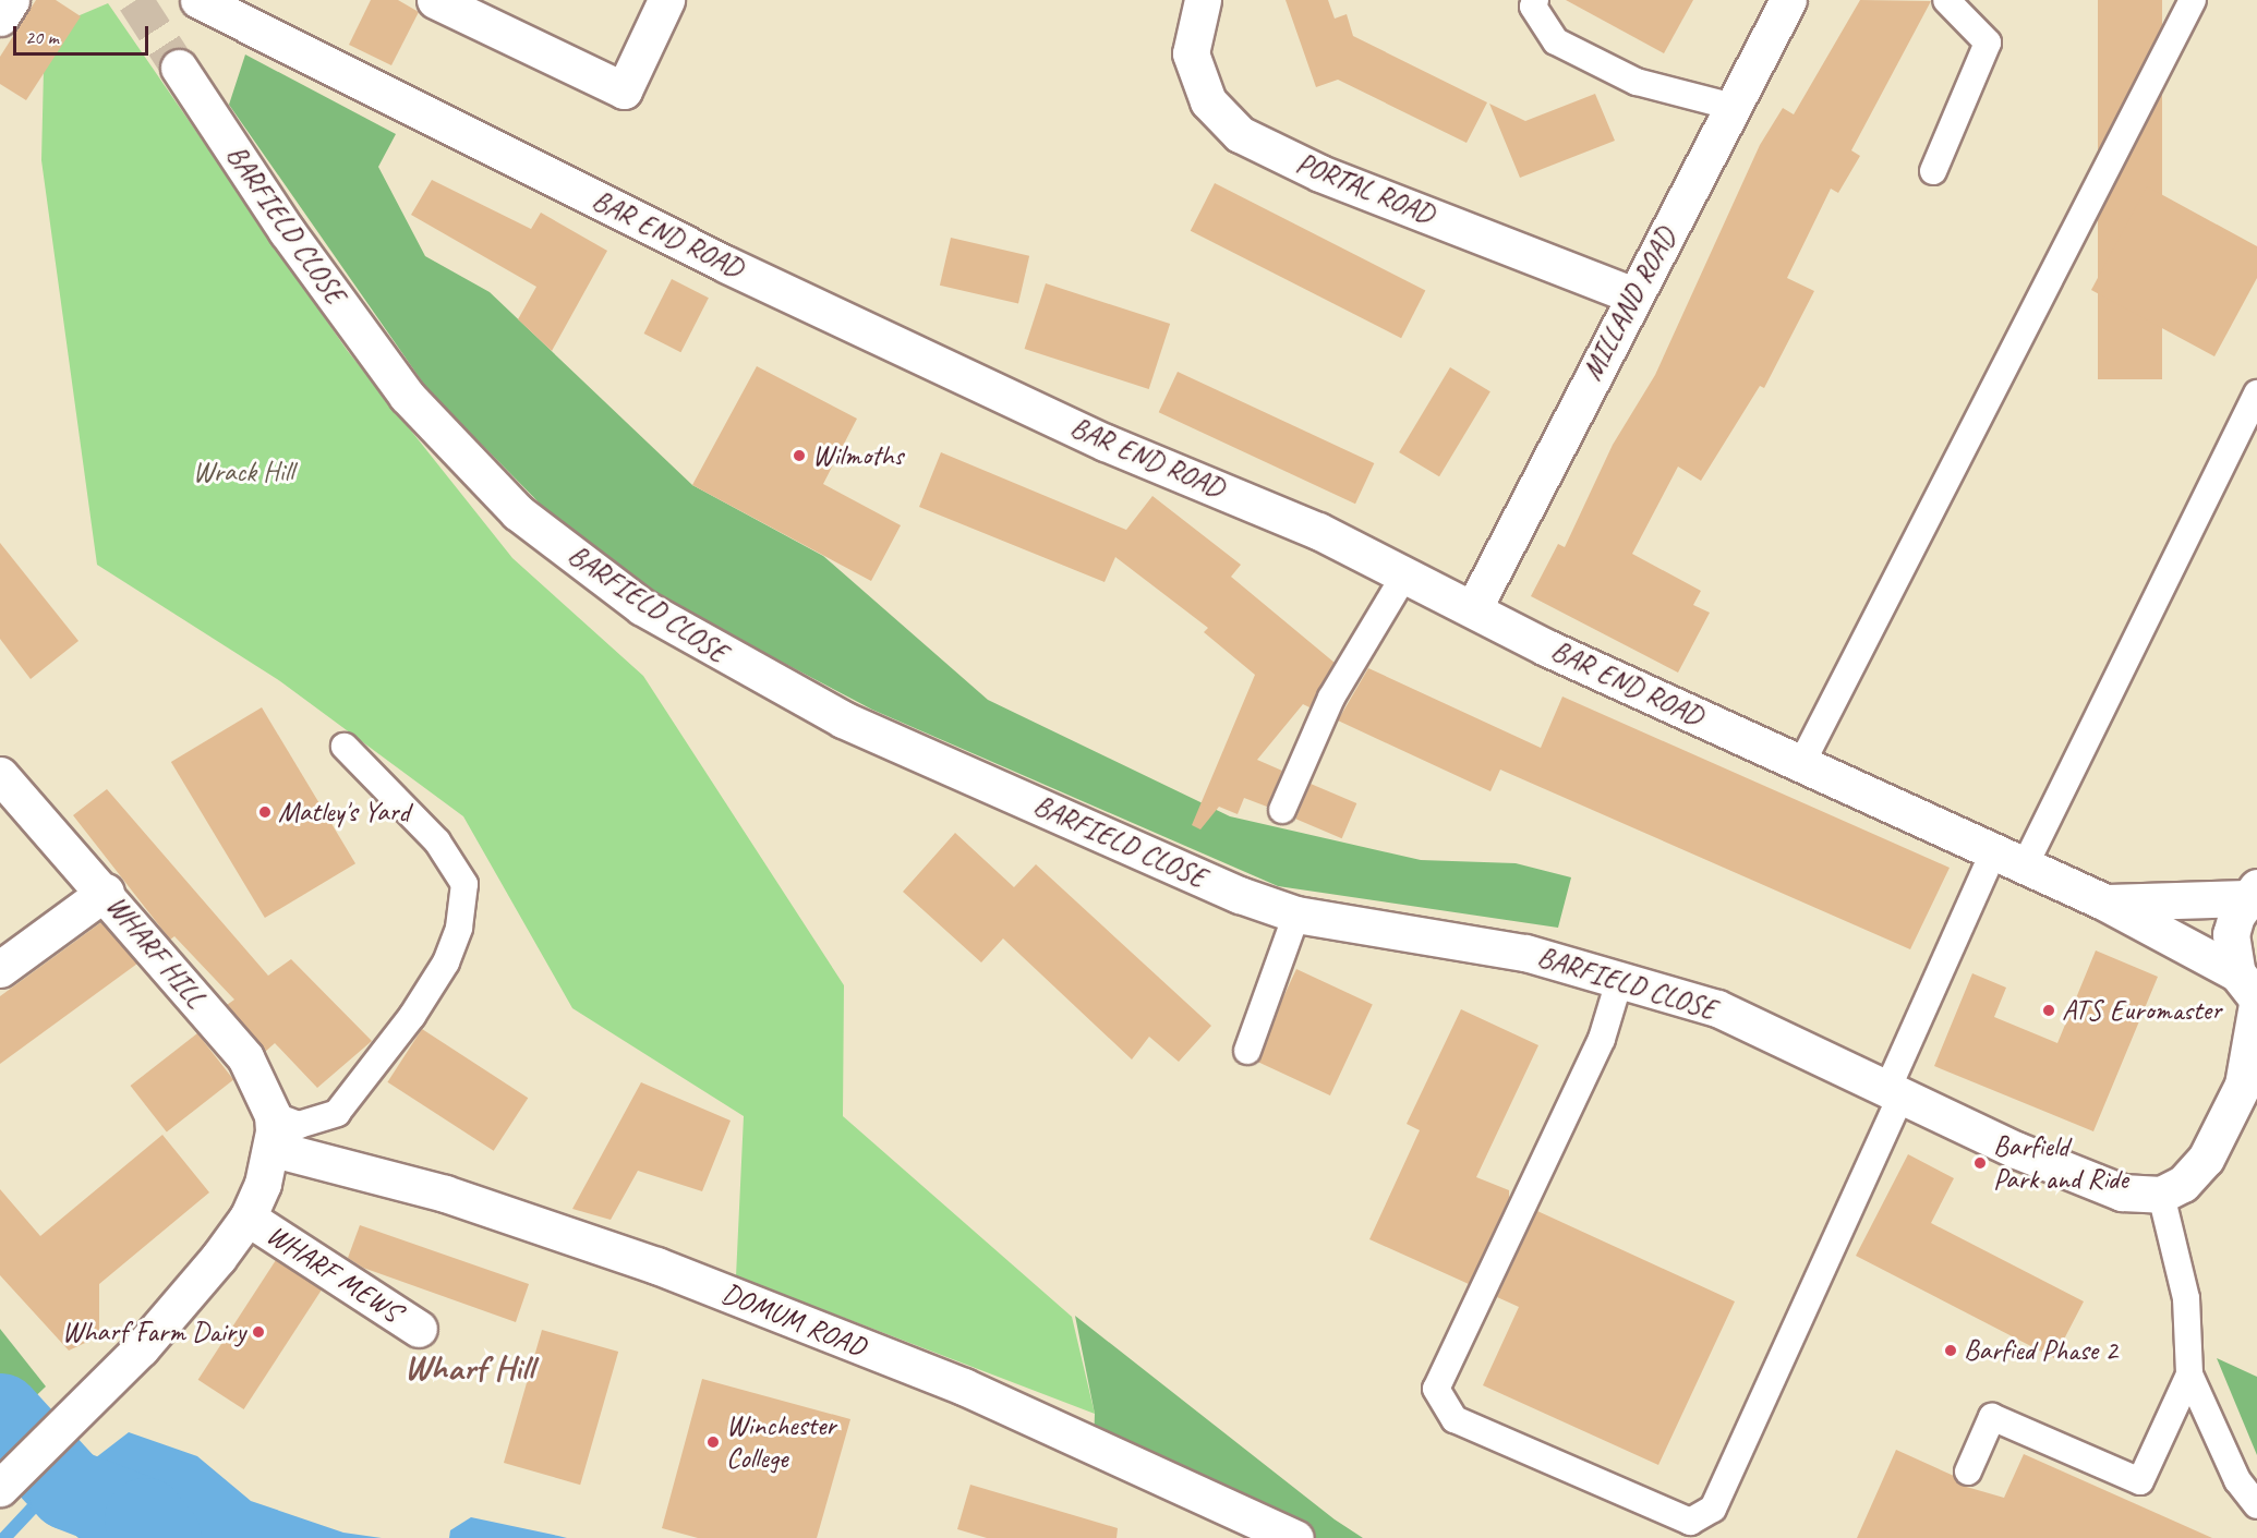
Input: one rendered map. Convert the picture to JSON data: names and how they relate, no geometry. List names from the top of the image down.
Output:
{
  "streets": {
    "street": [
      "PORTAL ROAD",
      "BARFIELD CLOSE",
      "BAR END ROAD",
      "MILLAND ROAD",
      "WHARF HILL",
      "WHARF MEWS",
      "DOMUM ROAD"
    ]
  },
  "crossings": [
    ["PORTAL ROAD", "MILLAND ROAD"],
    ["BAR END ROAD", "MILLAND ROAD"],
    ["WHARF HILL", "DOMUM ROAD"]
  ],
  "districts": ["Wharf Hill"],
  "parks": ["Wrack Hill"],
  "places": [
    "Wilmoths",
    "Matley's Yard",
    "ATS Euromaster",
    "Barfield Park and Ride",
    "Wharf Farm Dairy",
    "Barfied Phase 2",
    "Winchester College"
  ],
  "scale_bar": "20 m"
}
